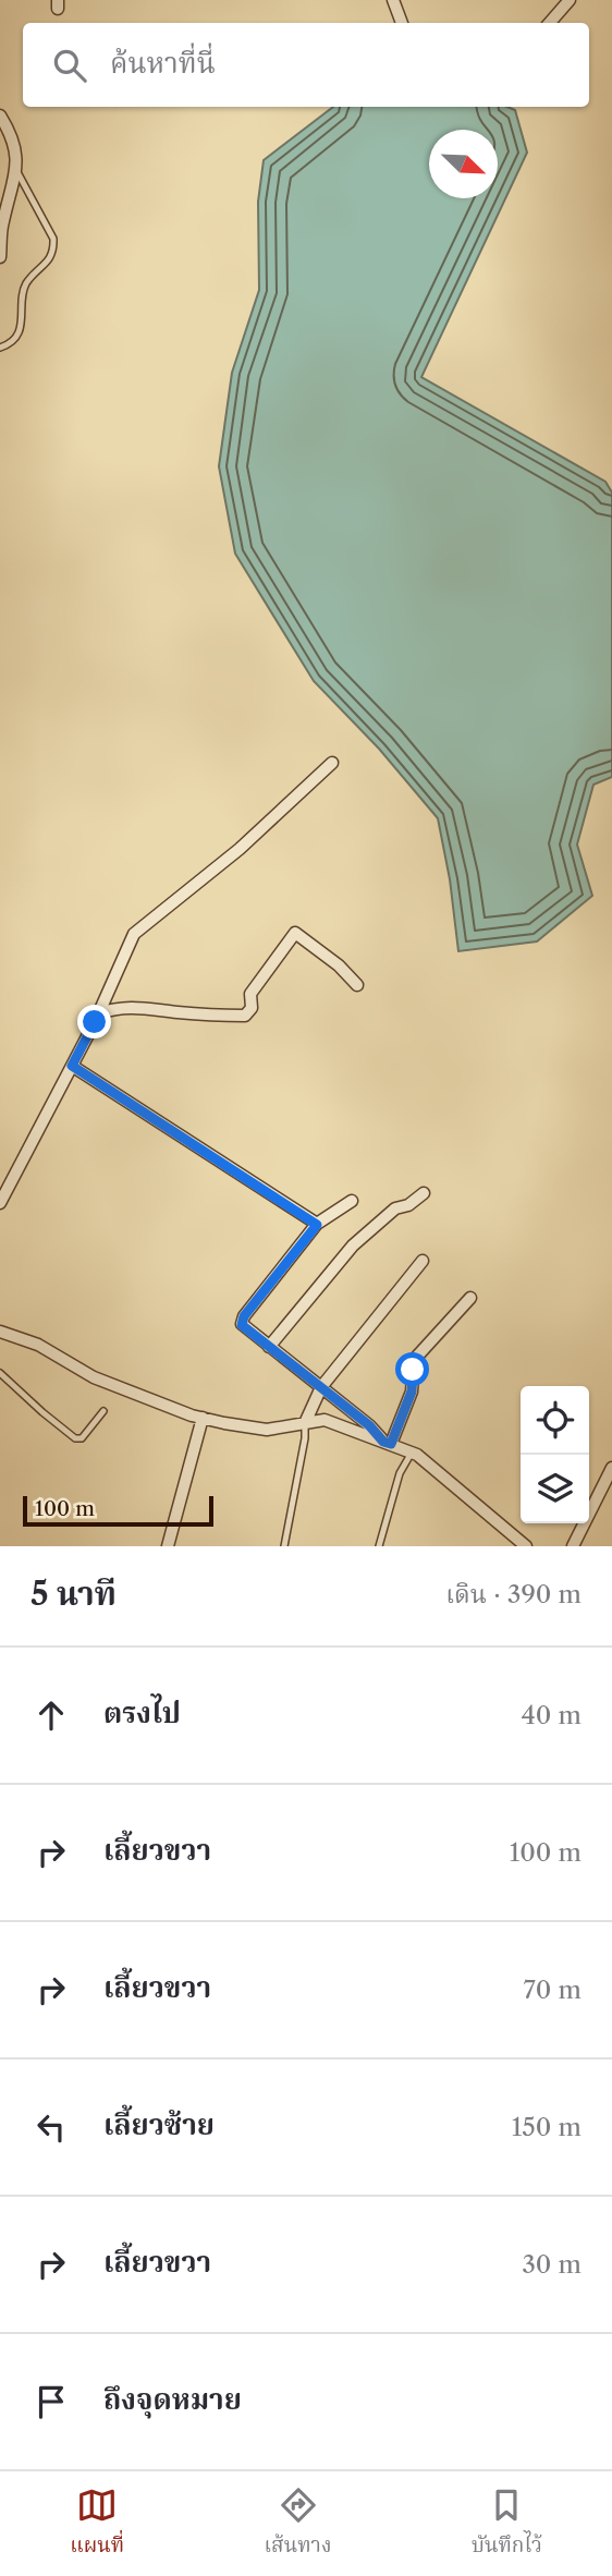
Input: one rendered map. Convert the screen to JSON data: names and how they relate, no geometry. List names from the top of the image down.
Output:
{
  "scale_bar": "100 m",
  "north": "bottom right",
  "page": {
    "search": "ค้นหาที่นี่",
    "scale": "100 m",
    "heading": ["5 นาที", "เดิน · 390 m"],
    "list": [
      ["ตรงไป", "40 m"],
      ["เลี้ยวขวา", "100 m"],
      ["เลี้ยวขวา", "70 m"],
      ["เลี้ยวซ้าย", "150 m"],
      ["เลี้ยวขวา", "30 m"],
      "ถึงจุดหมาย"
    ],
    "nav": ["แผนที่", "เส้นทาง", "บันทึกไว้"]
  }
}
